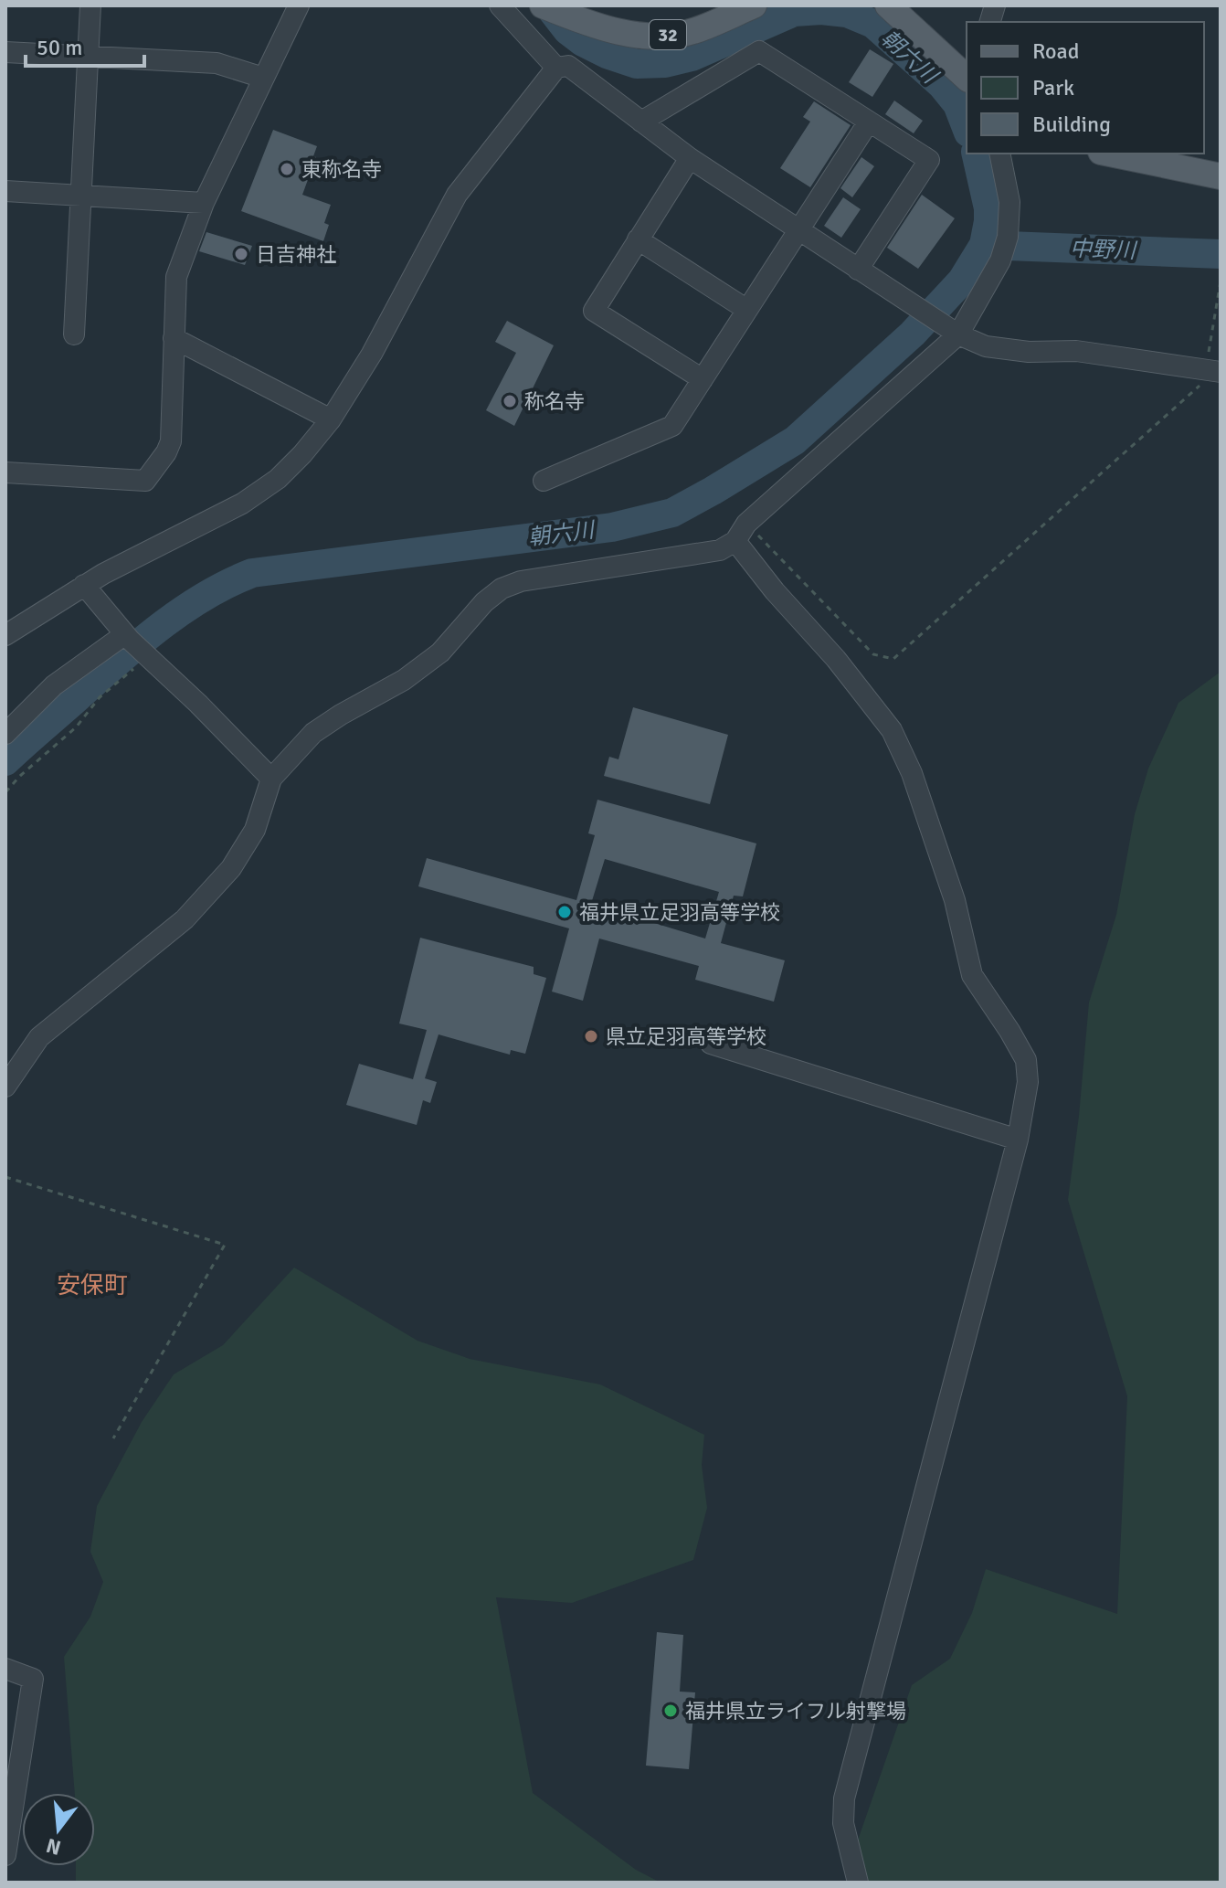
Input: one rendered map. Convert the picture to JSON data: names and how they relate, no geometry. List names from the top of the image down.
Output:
{
  "streets": {
    "main road": ["32"]
  },
  "districts": ["安保町"],
  "water": ["朝六川", "中野川"],
  "places": [
    "東称名寺",
    "日吉神社",
    "称名寺",
    "福井県立足羽高等学校",
    "県立足羽高等学校",
    "福井県立ライフル射撃場"
  ],
  "legend": ["Road", "Park", "Building"],
  "scale_bar": "50 m",
  "north": "bottom"
}
